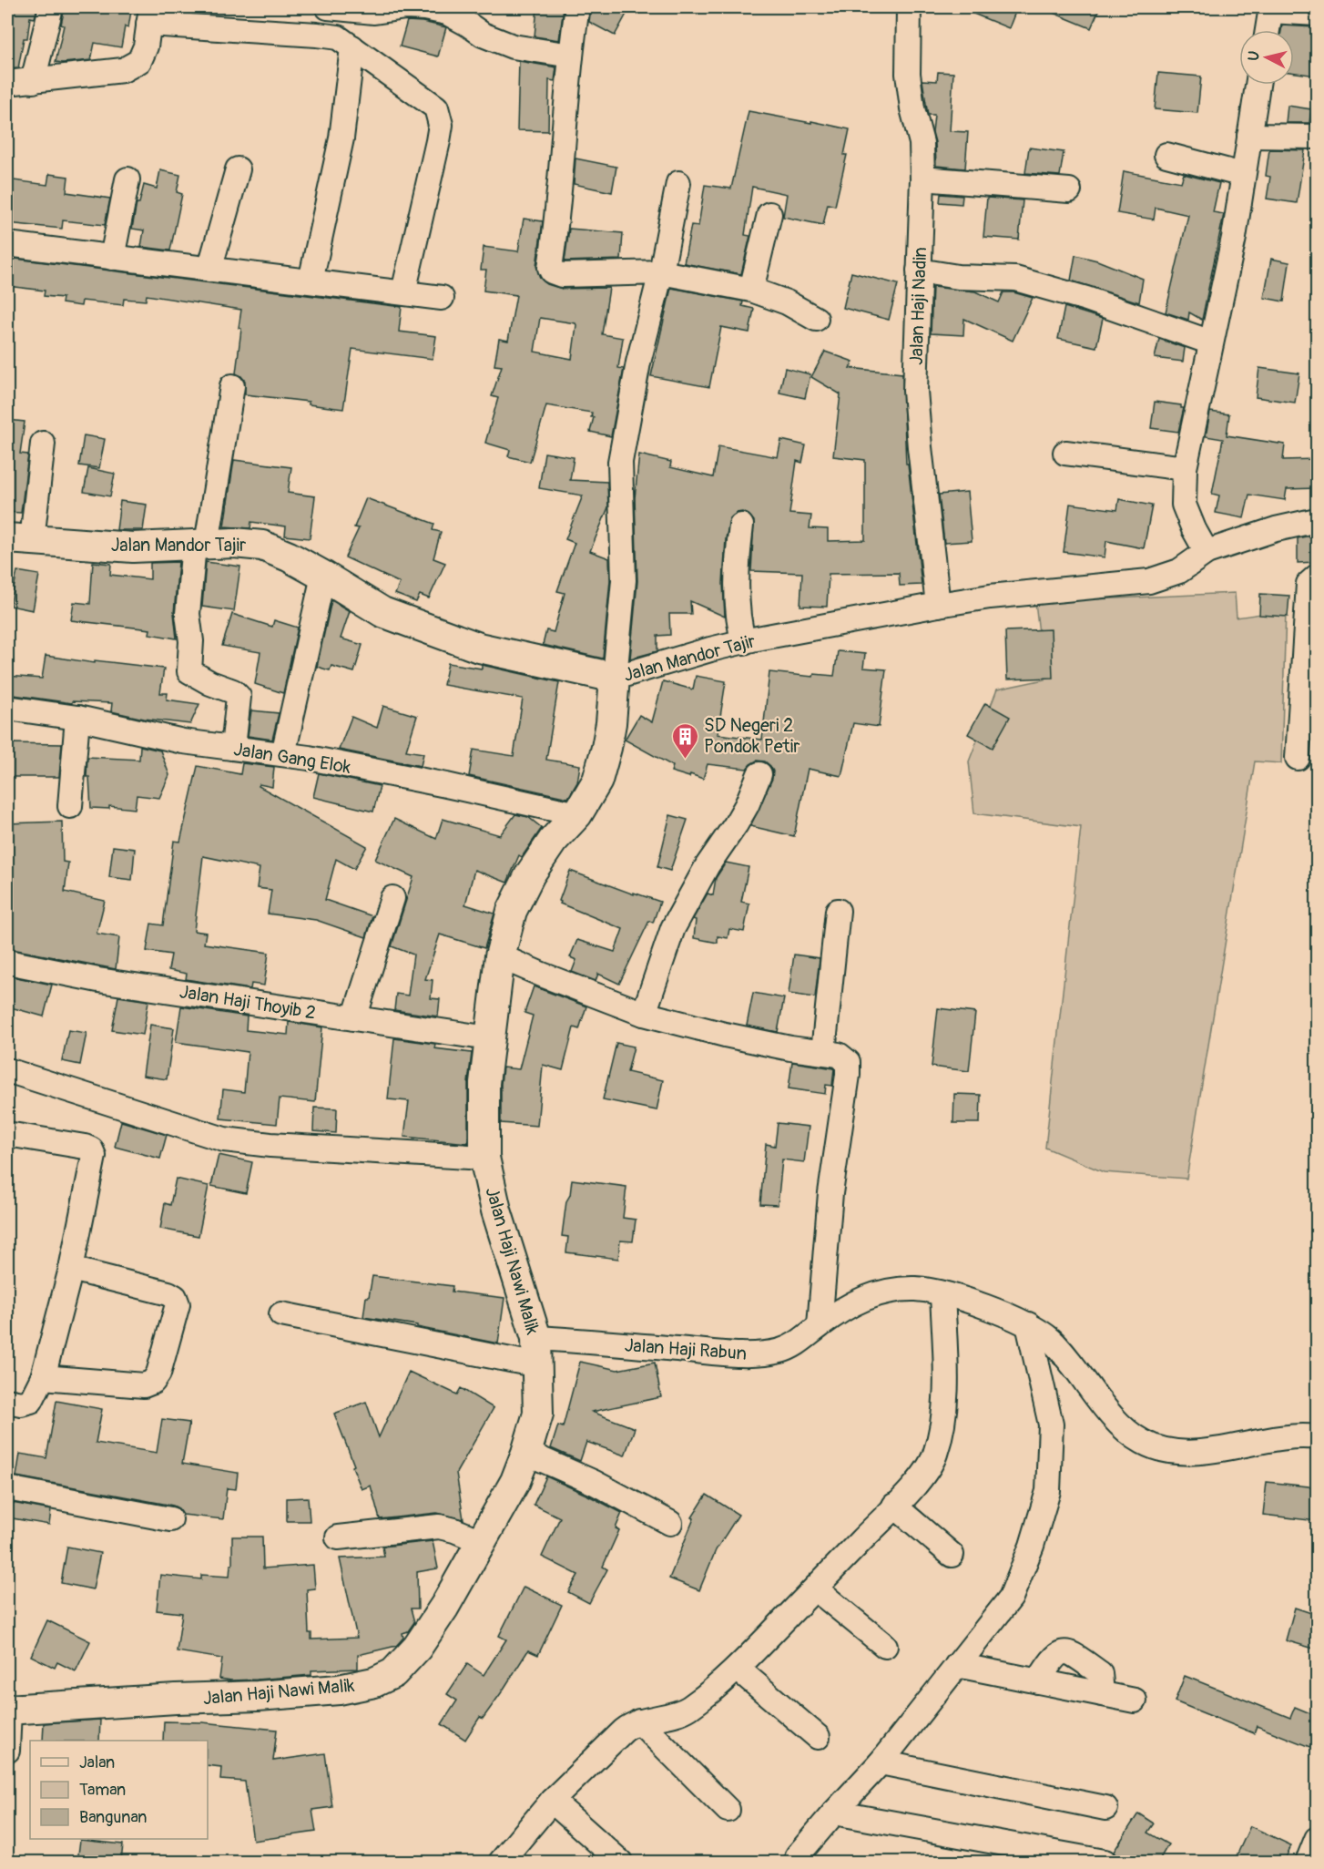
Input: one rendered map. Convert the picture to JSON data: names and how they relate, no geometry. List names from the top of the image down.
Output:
{
  "streets": {
    "main road": ["Jalan Mandor Tajir", "Jalan Haji Nawi Malik"],
    "street": [
      "Jalan Haji Nadin",
      "Jalan Gang Elok",
      "Jalan Haji Thoyib 2",
      "Jalan Haji Rabun"
    ]
  },
  "crossings": [
    ["Jalan Haji Nadin", "Jalan Mandor Tajir"],
    ["Jalan Mandor Tajir", "Jalan Haji Nawi Malik"],
    ["Jalan Gang Elok", "Jalan Haji Nawi Malik"],
    ["Jalan Haji Thoyib 2", "Jalan Haji Nawi Malik"],
    ["Jalan Haji Nawi Malik", "Jalan Haji Rabun"]
  ],
  "places": {
    "building": ["SD Negeri 2 Pondok Petir"]
  },
  "legend": ["Jalan", "Taman", "Bangunan"],
  "north": "left"
}
